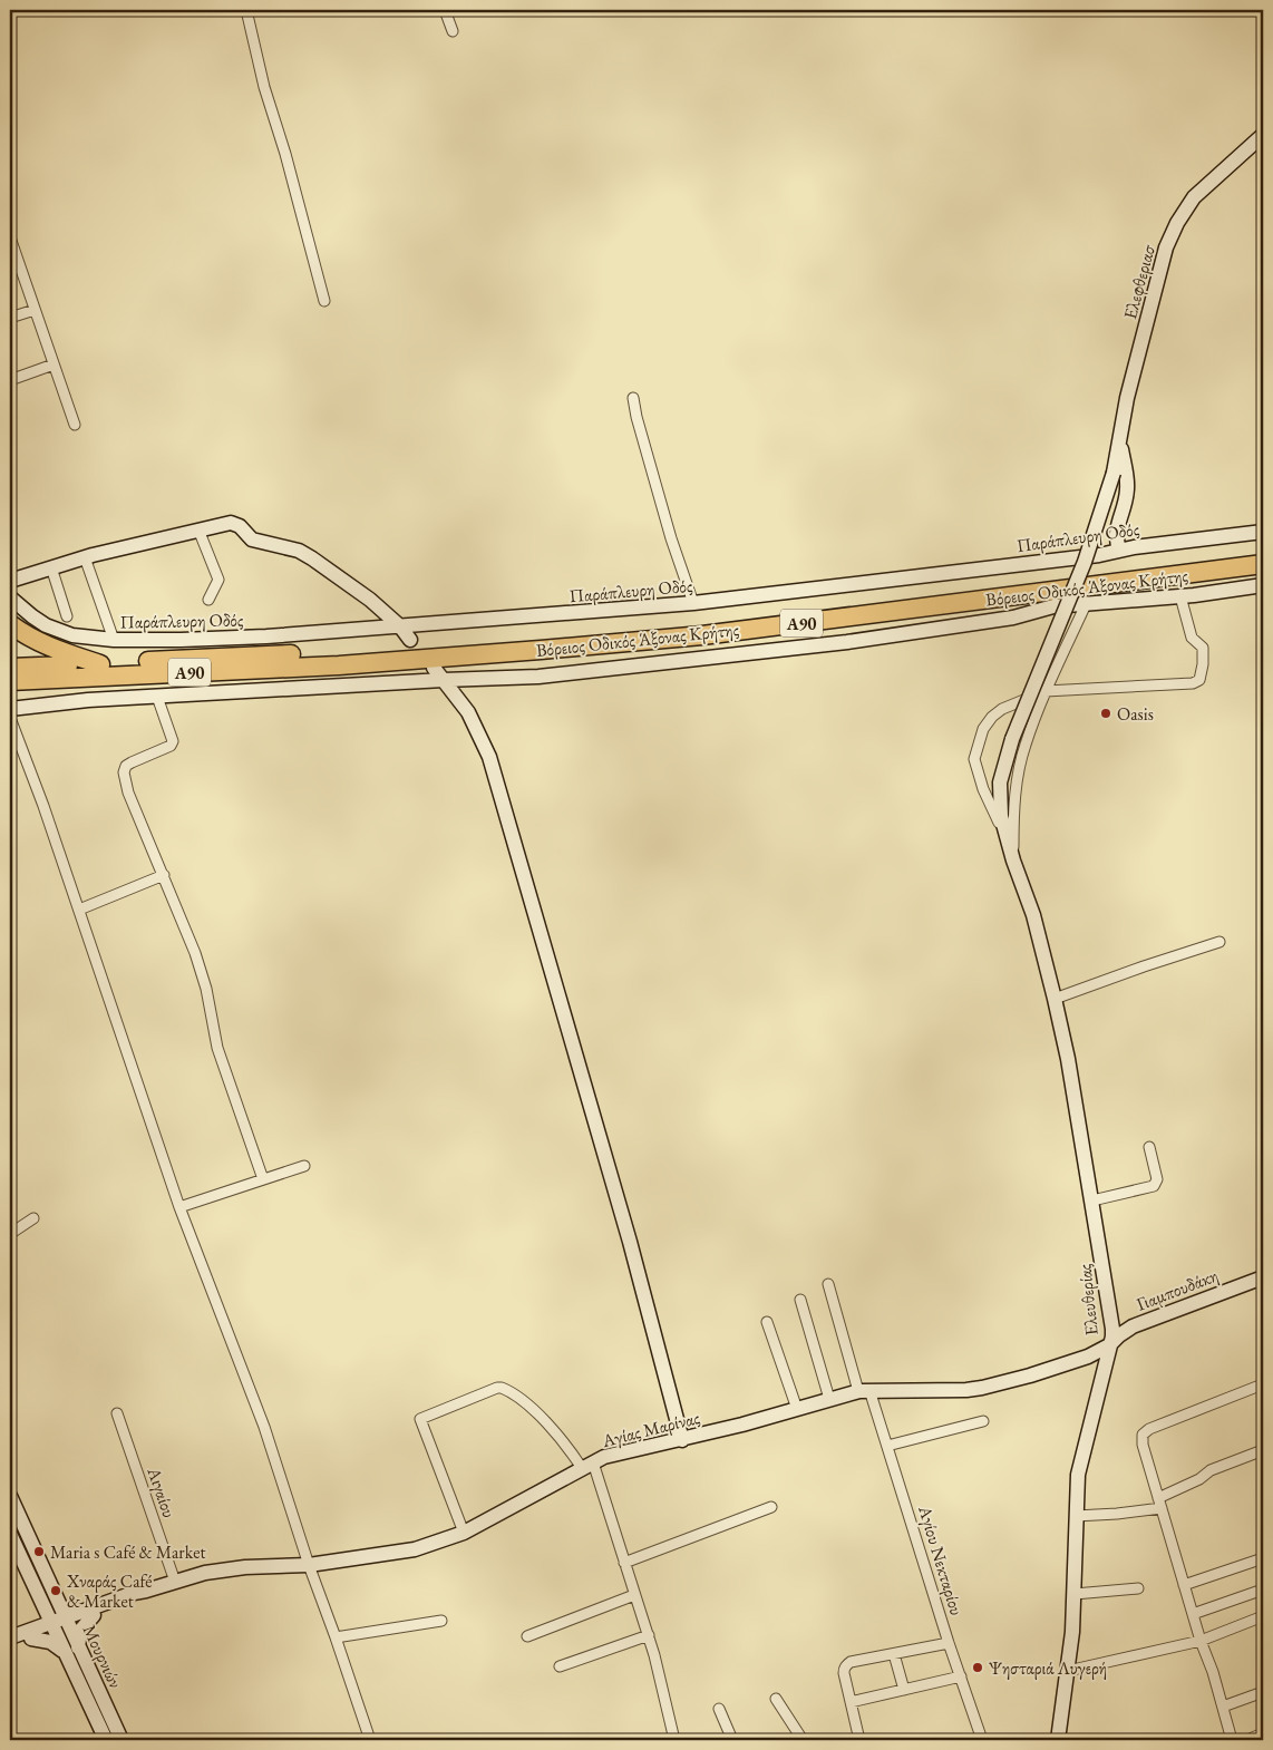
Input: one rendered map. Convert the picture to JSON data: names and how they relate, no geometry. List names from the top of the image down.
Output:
{
  "streets": {
    "highway": ["Βόρειος Οδικός Άξονας Κρήτης", "Α90"],
    "street": [
      "Ελεφθεριασ",
      "Παράπλευρη Οδός",
      "Γιαμπουδάκη",
      "Ελευθερίας",
      "Αγίας Μαρίνας",
      "Αιγαίου",
      "Αγίου Νεκταρίου",
      "Μουρνιών"
    ]
  },
  "crossings": [
    ["Ελεφθεριασ", "Ελευθερίας"],
    ["Γιαμπουδάκη", "Ελευθερίας"],
    ["Γιαμπουδάκη", "Αγίας Μαρίνας"],
    ["Ελευθερίας", "Αγίας Μαρίνας"],
    ["Αγίας Μαρίνας", "Αιγαίου"],
    ["Αγίας Μαρίνας", "Αγίου Νεκταρίου"],
    ["Αγίας Μαρίνας", "Μουρνιών"]
  ],
  "places": [
    "Oasis",
    "Maria s Café & Market",
    "Χναράς Café & Market",
    "Ψησταριά Λυγερή"
  ]
}
